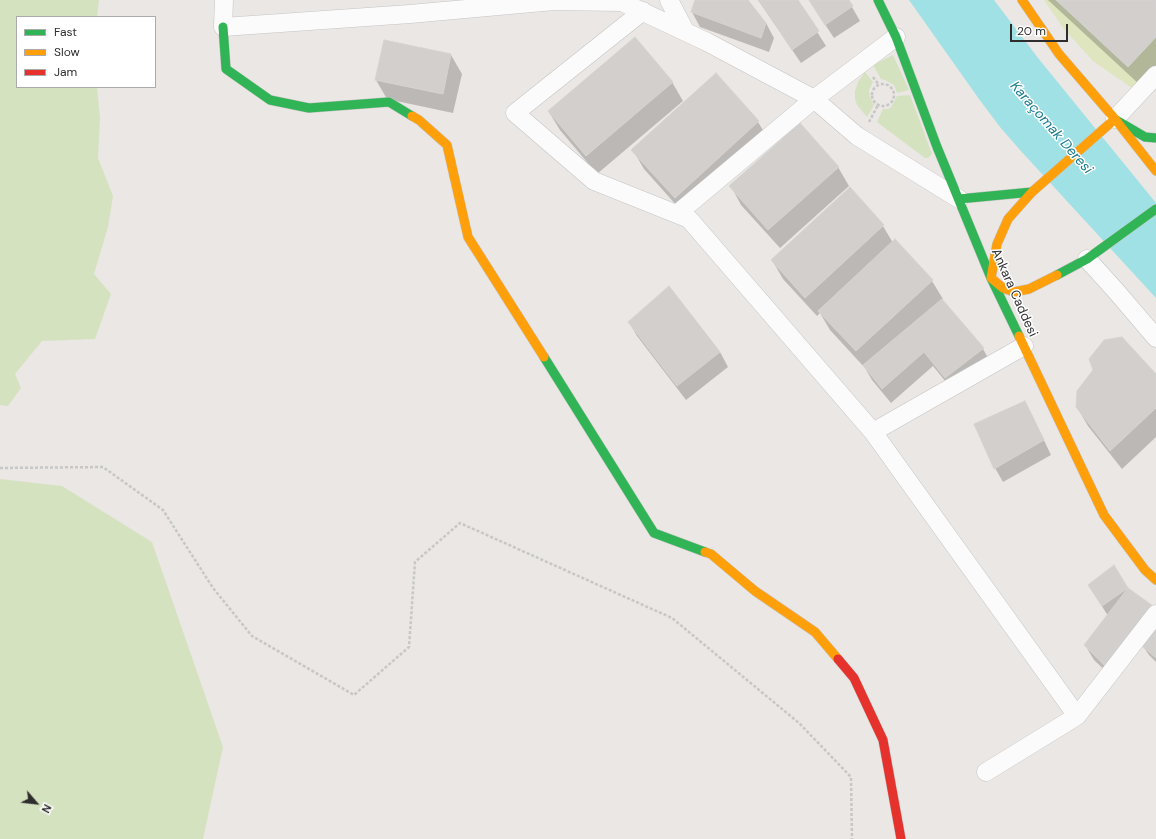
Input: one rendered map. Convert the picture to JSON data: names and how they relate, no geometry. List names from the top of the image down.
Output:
{
  "streets": {
    "main road": ["Ankara Caddesi"]
  },
  "water": ["Karaçomak Deresi"],
  "legend": ["Fast", "Slow", "Jam"],
  "scale_bar": "20 m",
  "north": "bottom right"
}
